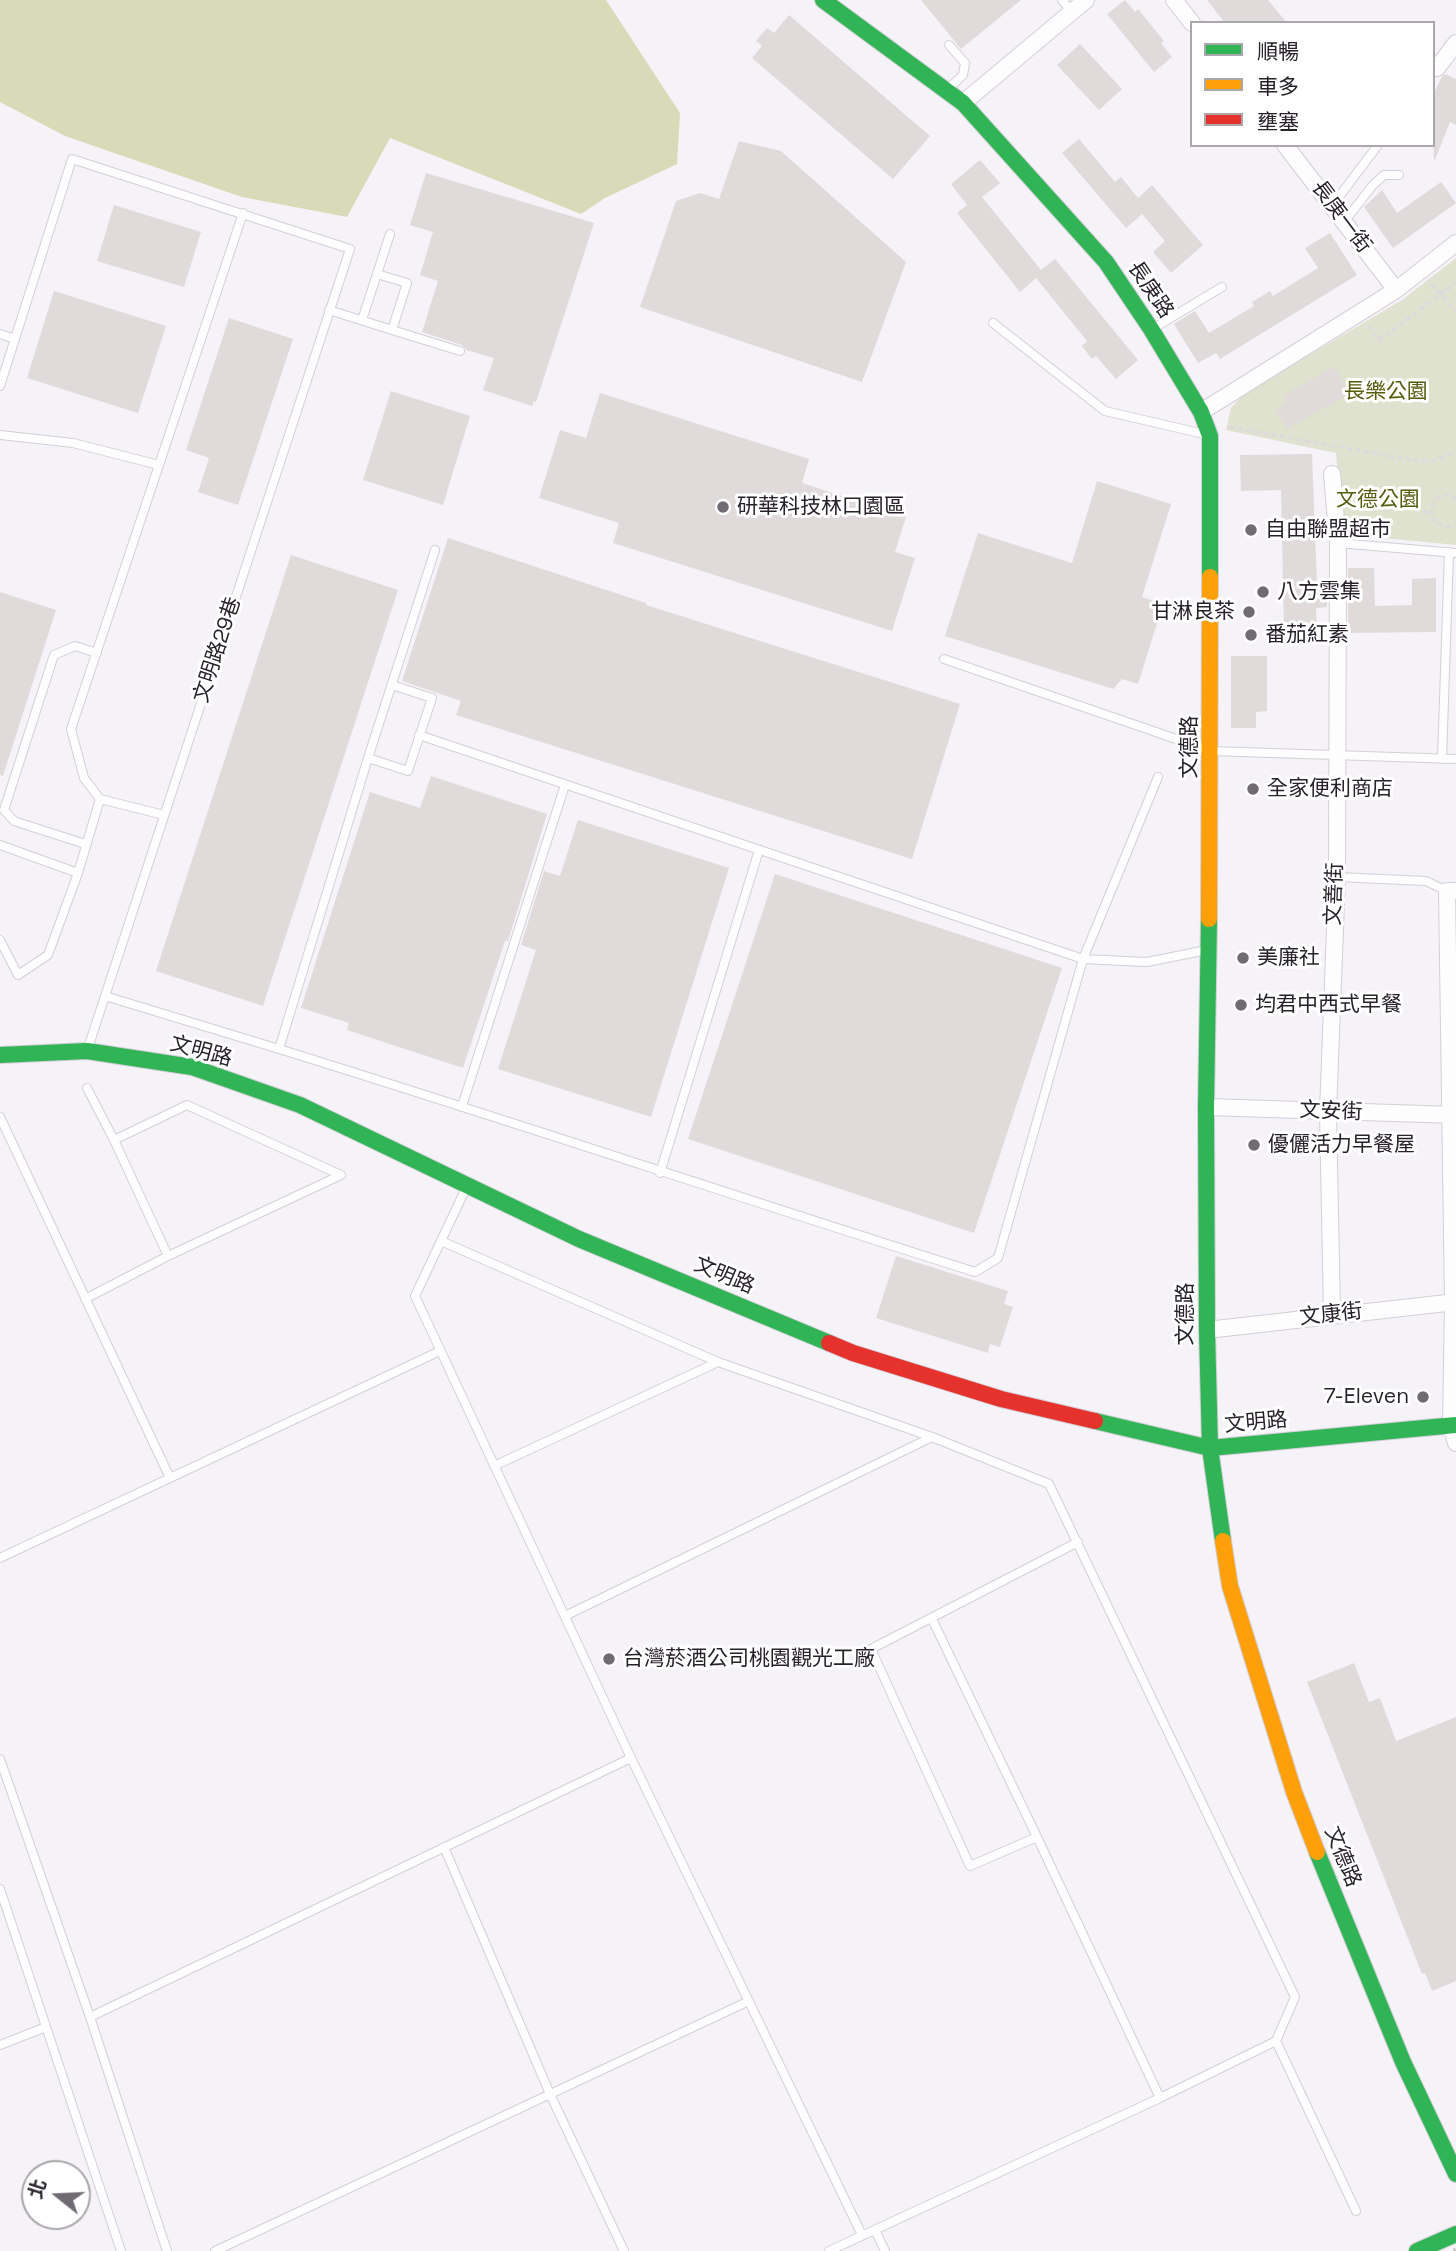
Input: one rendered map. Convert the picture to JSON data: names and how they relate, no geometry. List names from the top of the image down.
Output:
{
  "streets": {
    "street": [
      "長庚一街",
      "長庚路",
      "文德路",
      "文善街",
      "文明路",
      "文安街",
      "文康街"
    ],
    "lane": ["文明路29巷"]
  },
  "crossings": [
    ["長庚路", "文德路"],
    ["文明路29巷", "文明路"],
    ["文德路", "文明路"],
    ["文德路", "文安街"],
    ["文德路", "文康街"],
    ["文善街", "文安街"],
    ["文善街", "文康街"]
  ],
  "parks": ["長樂公園", "文德公園"],
  "places": [
    "研華科技林口園區",
    "自由聯盟超市",
    "八方雲集",
    "甘淋良茶",
    "番茄紅素",
    "全家便利商店",
    "美廉社",
    "均君中西式早餐",
    "優儷活力早餐屋",
    "7-Eleven",
    "台灣菸酒公司桃園觀光工廠"
  ],
  "legend": ["順暢", "車多", "壅塞"],
  "north": "left"
}
